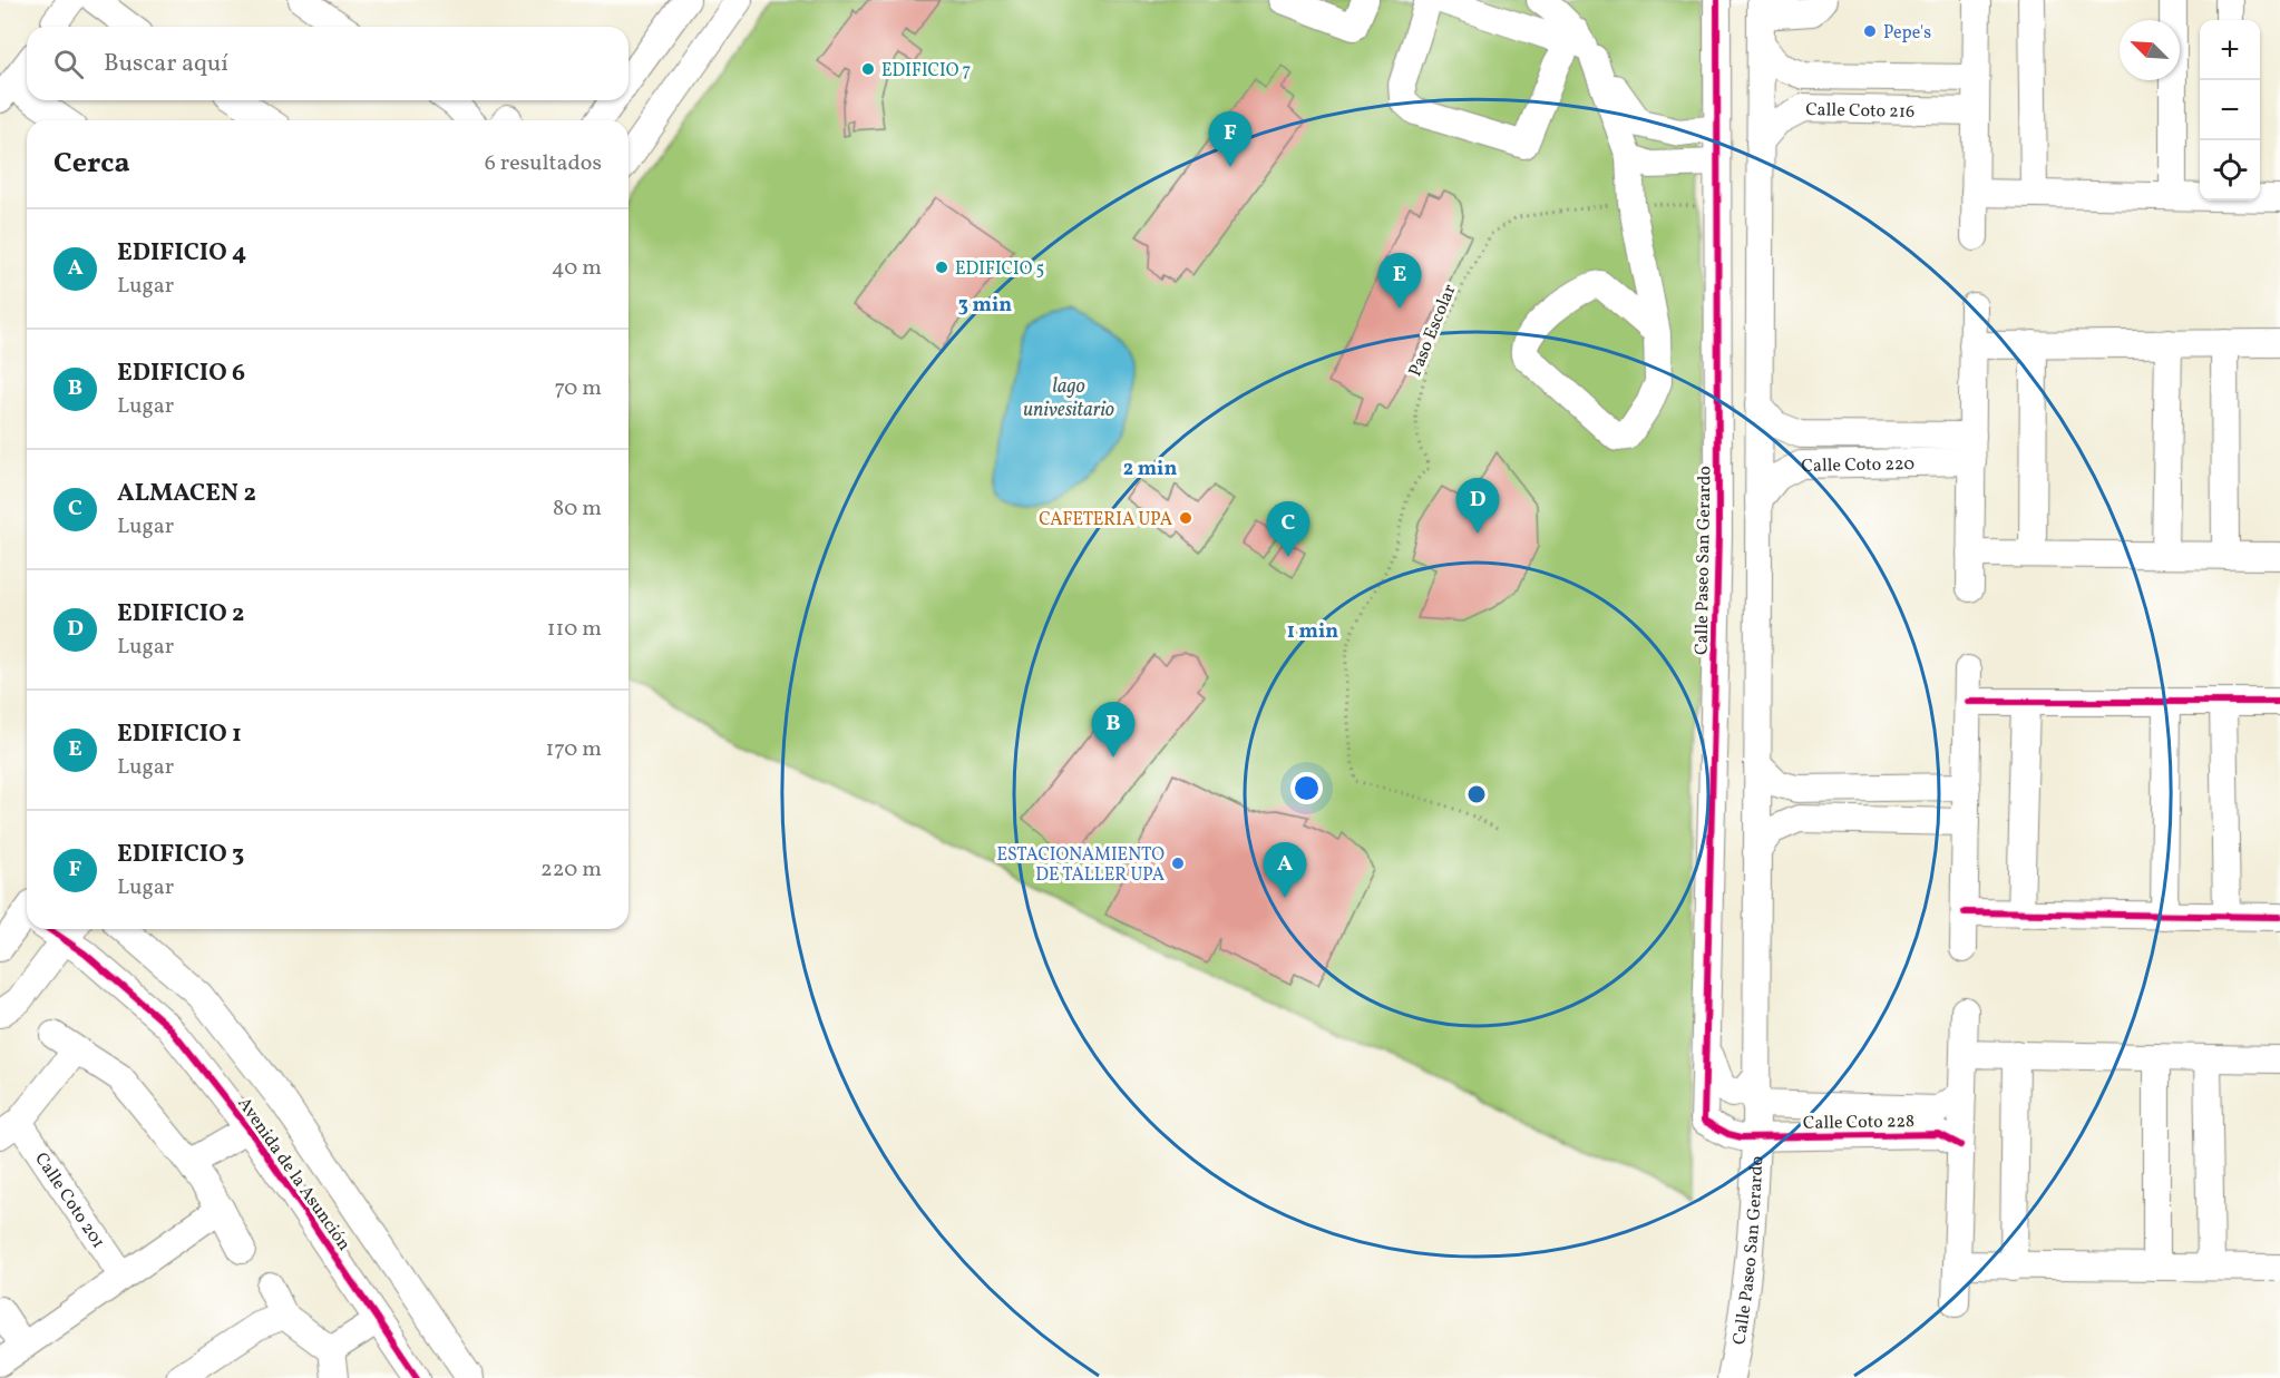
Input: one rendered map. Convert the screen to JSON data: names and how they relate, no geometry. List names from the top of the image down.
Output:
{
  "streets": {
    "street": [
      "Calle Coto 216",
      "Calle Coto 220",
      "Calle Paseo San Gerardo",
      "Calle Coto 228",
      "Avenida de la Asunción",
      "Calle Coto 201"
    ],
    "path": ["Paso Escolar"]
  },
  "crossings": [
    ["Calle Coto 216", "Calle Paseo San Gerardo"],
    ["Paso Escolar", "Calle Paseo San Gerardo"],
    ["Calle Coto 220", "Calle Paseo San Gerardo"],
    ["Calle Paseo San Gerardo", "Calle Coto 228"]
  ],
  "water": ["lago univesitario"],
  "places": [
    "Pepe's",
    "EDIFICIO 7",
    "EDIFICIO 5",
    "CAFETERIA UPA",
    "ESTACIONAMIENTO DE TALLER UPA"
  ],
  "north": "top left",
  "page": {
    "map_buttons": ["+", "−"],
    "search": "Buscar aquí",
    "pins": [
      "F",
      "E",
      "D",
      "C",
      "B",
      "A"
    ],
    "heading": ["Cerca", "6 resultados"],
    "list": [
      {
        "mark": "A",
        "name": "EDIFICIO 4",
        "note": "Lugar",
        "value": "40 m"
      },
      {
        "mark": "B",
        "name": "EDIFICIO 6",
        "note": "Lugar",
        "value": "70 m"
      },
      {
        "mark": "C",
        "name": "ALMACEN 2",
        "note": "Lugar",
        "value": "80 m"
      },
      {
        "mark": "D",
        "name": "EDIFICIO 2",
        "note": "Lugar",
        "value": "110 m"
      },
      {
        "mark": "E",
        "name": "EDIFICIO 1",
        "note": "Lugar",
        "value": "170 m"
      },
      {
        "mark": "F",
        "name": "EDIFICIO 3",
        "note": "Lugar",
        "value": "220 m"
      }
    ]
  },
  "rings": ["3 min", "2 min", "1 min"]
}
